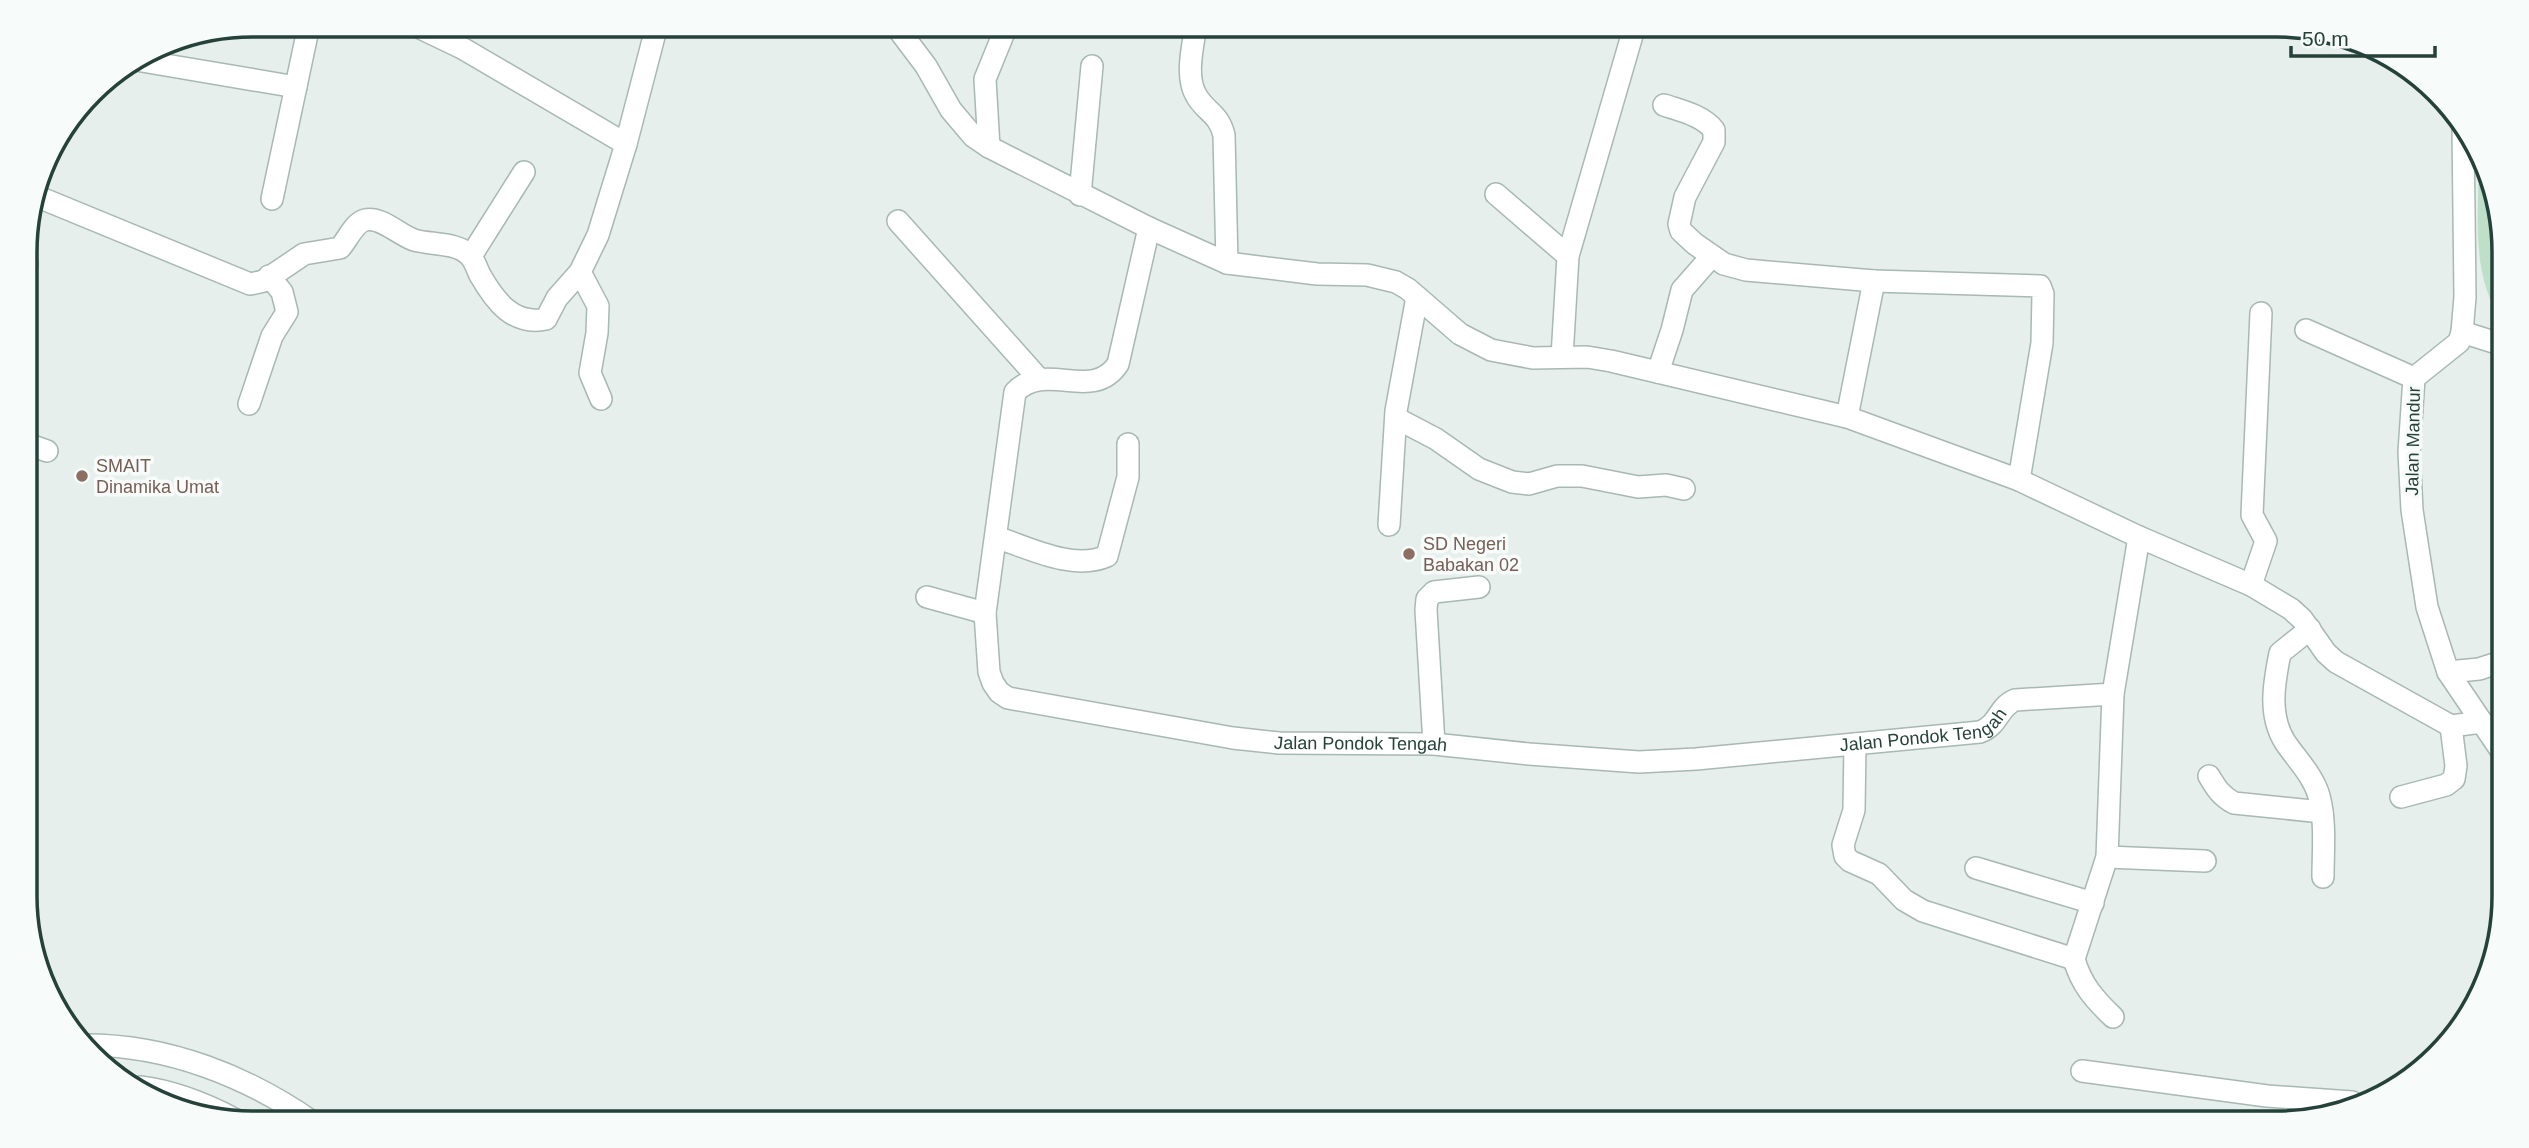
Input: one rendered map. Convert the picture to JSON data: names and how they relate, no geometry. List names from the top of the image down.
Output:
{
  "streets": {
    "street": ["Jalan Mandur", "Jalan Pondok Tengah"]
  },
  "places": ["SMAIT Dinamika Umat", "SD Negeri Babakan 02"],
  "scale_bar": "50 m"
}
